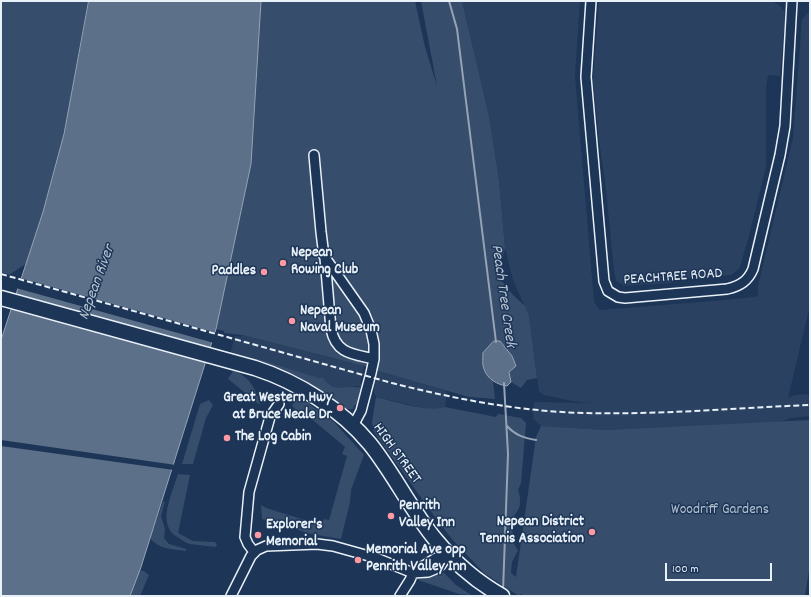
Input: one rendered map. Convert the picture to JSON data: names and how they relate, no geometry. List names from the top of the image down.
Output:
{
  "streets": {
    "highway": ["HIGH STREET"],
    "street": ["PEACHTREE ROAD"]
  },
  "water": ["Nepean River", "Peach Tree Creek"],
  "parks": ["Woodriff Gardens"],
  "places": [
    "Nepean Rowing Club",
    "Paddles",
    "Nepean Naval Museum",
    "Great Western Hwy at Bruce Neale Dr",
    "The Log Cabin",
    "Penrith Valley Inn",
    "Nepean District Tennis Association",
    "Explorer's Memorial",
    "Memorial Ave opp Penrith Valley Inn"
  ],
  "scale_bar": "100 m"
}
